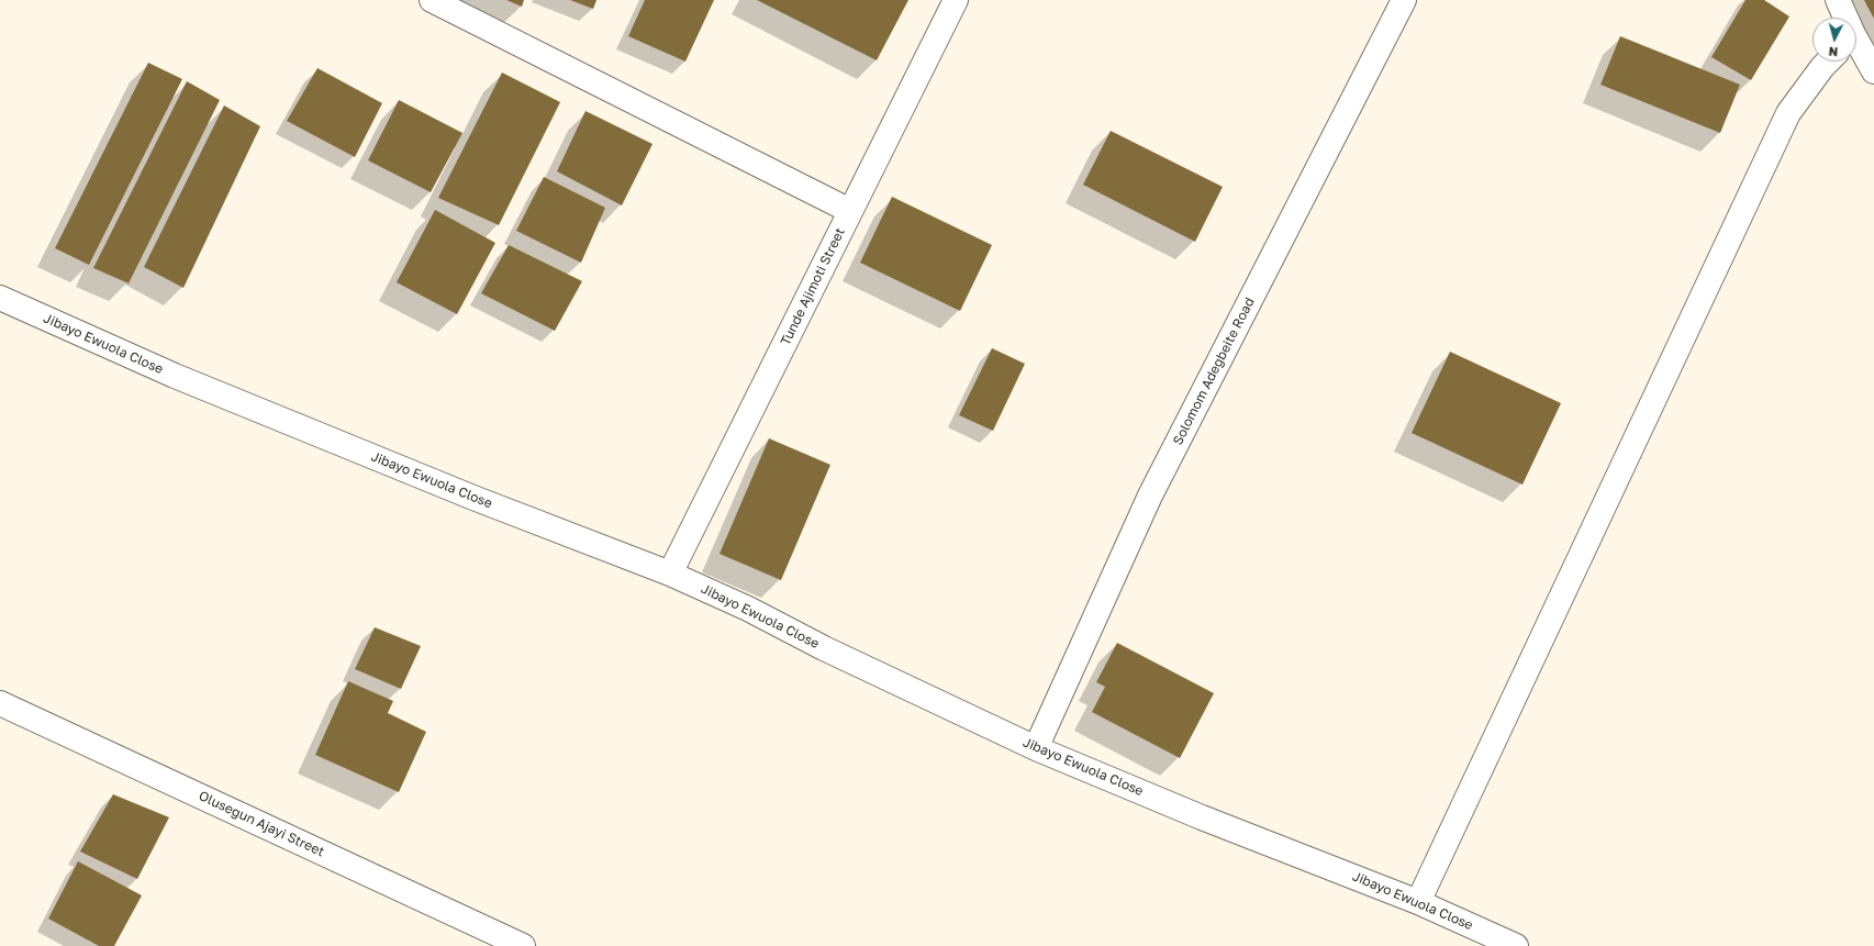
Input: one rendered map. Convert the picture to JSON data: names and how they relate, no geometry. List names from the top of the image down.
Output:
{
  "streets": {
    "street": [
      "Tunde Ajimoti Street",
      "Jibayo Ewuola Close",
      "Solomom Adegbeite Road",
      "Olusegun Ajayi Street"
    ]
  },
  "crossings": [
    ["Tunde Ajimoti Street", "Jibayo Ewuola Close"],
    ["Jibayo Ewuola Close", "Solomom Adegbeite Road"]
  ],
  "north": "bottom"
}
